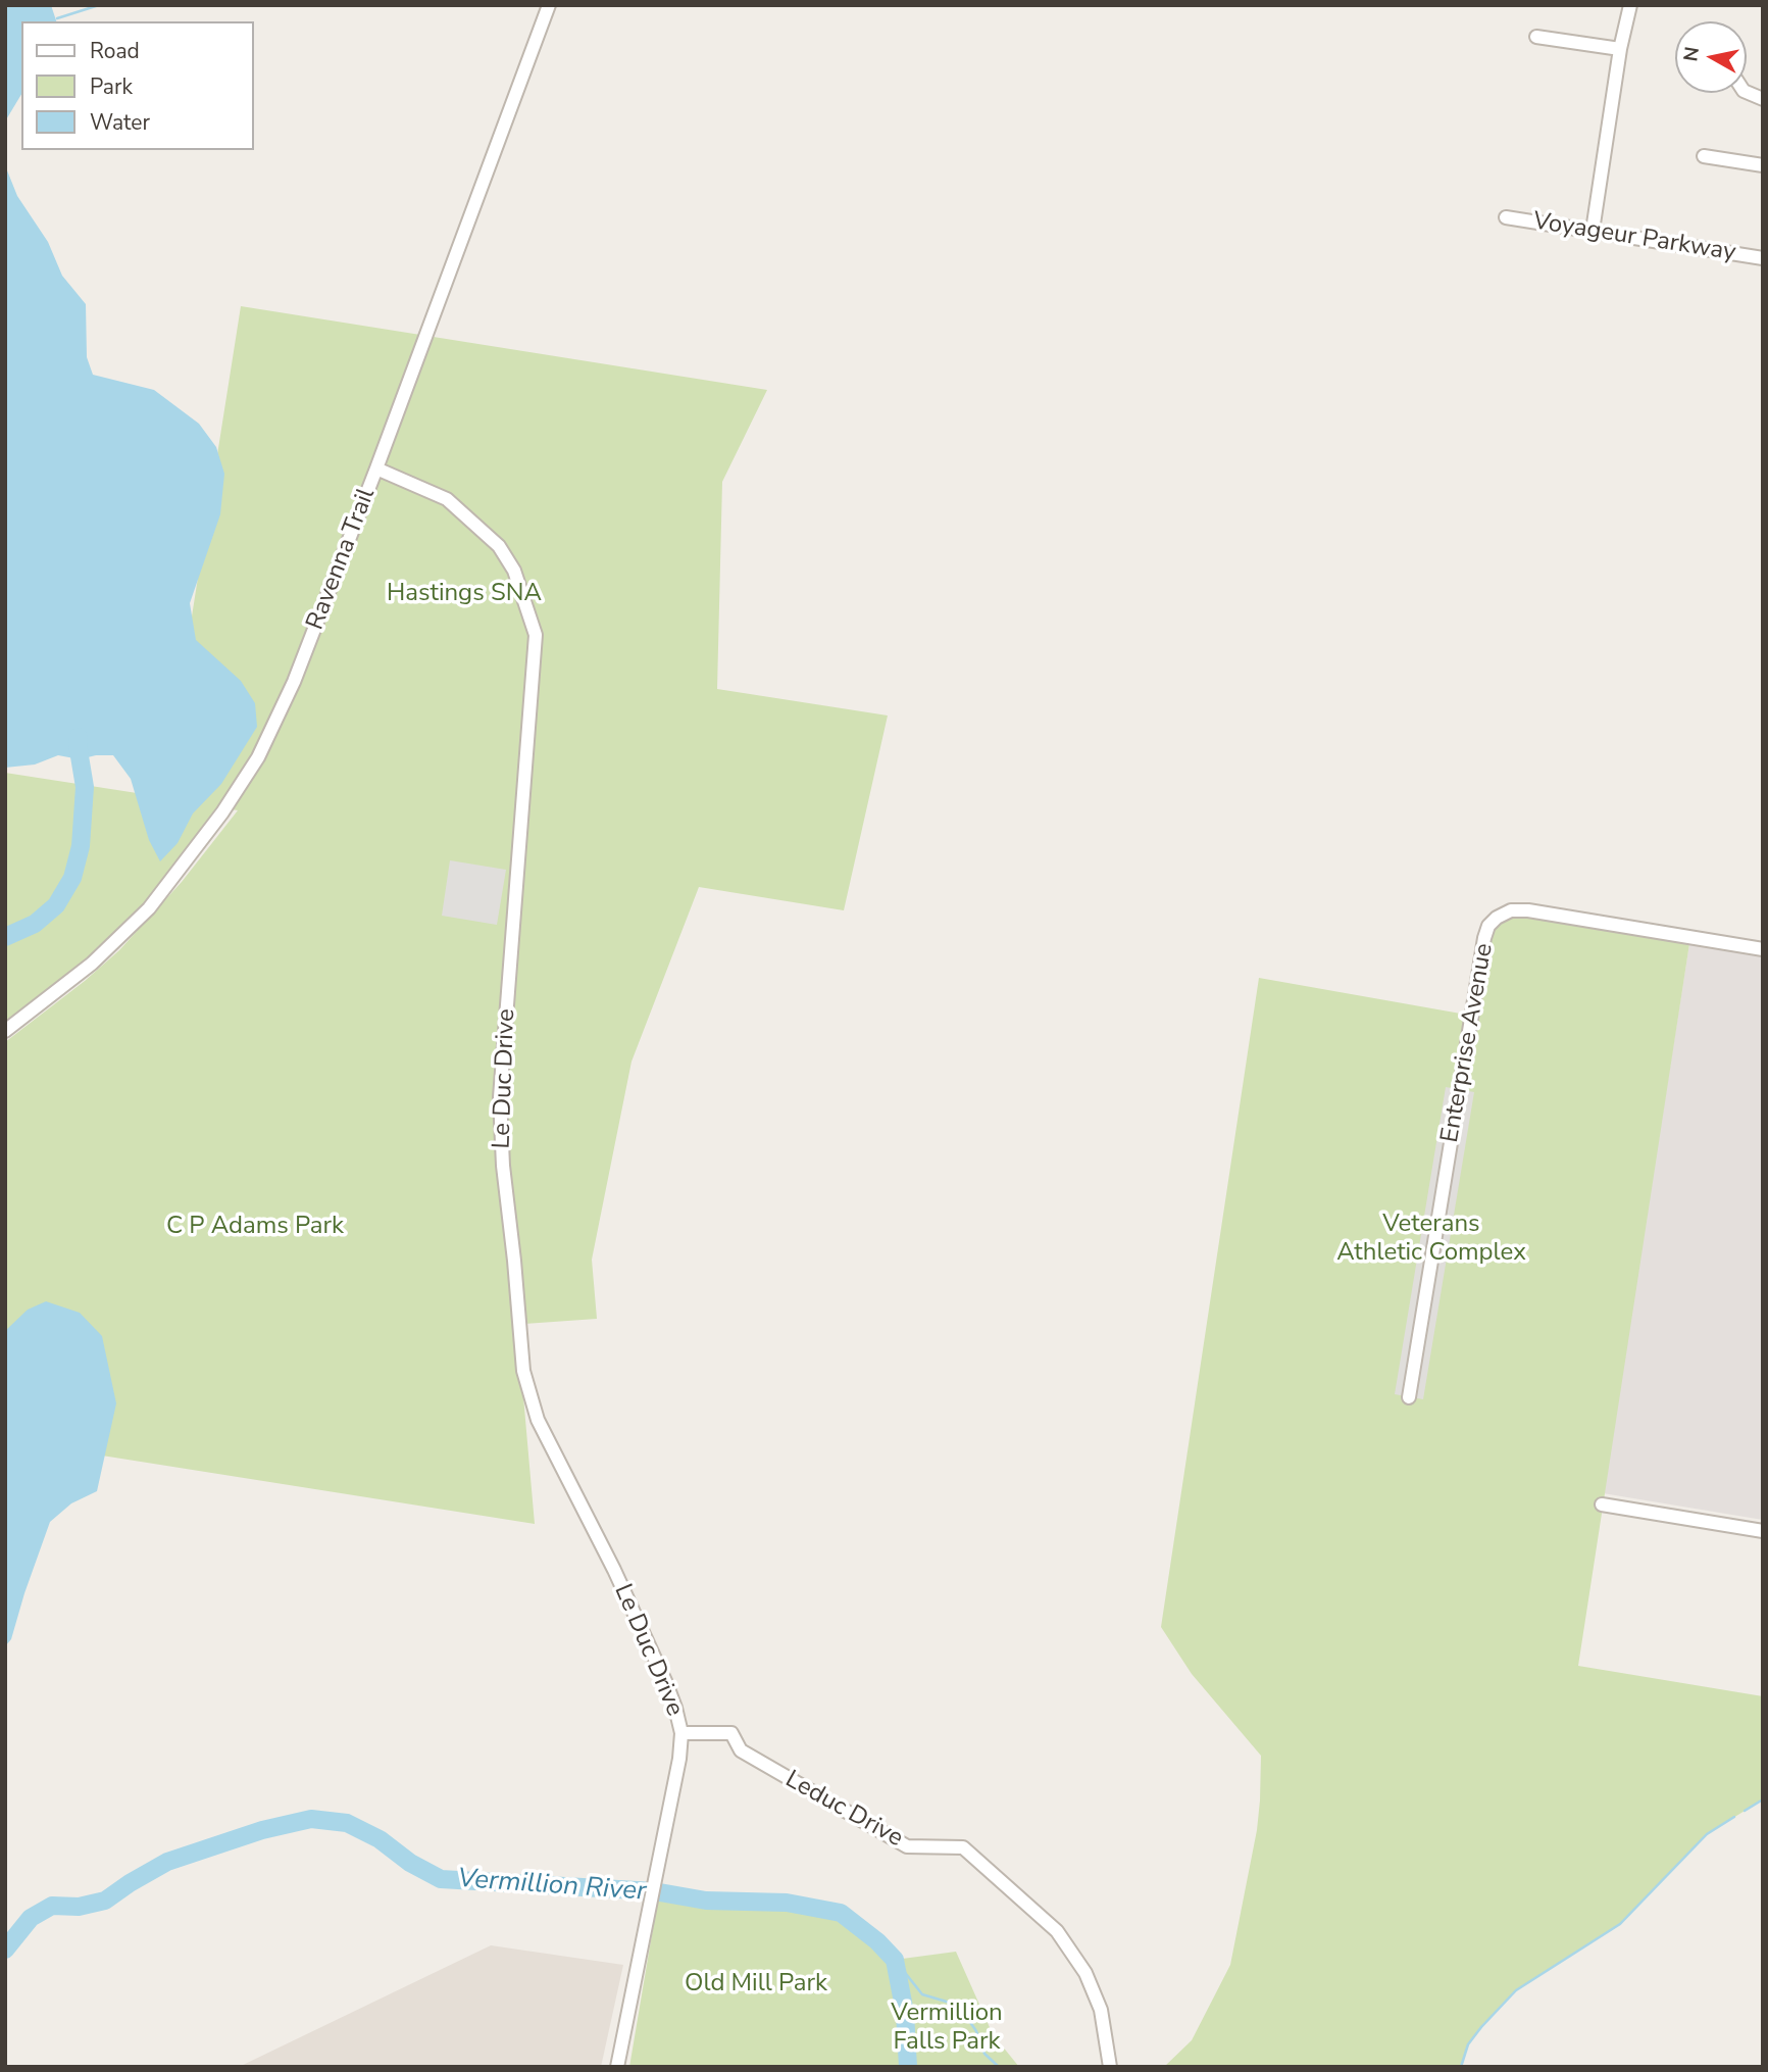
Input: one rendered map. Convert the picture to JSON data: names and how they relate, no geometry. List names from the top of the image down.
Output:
{
  "streets": {
    "street": [
      "Voyageur Parkway",
      "Ravenna Trail",
      "Enterprise Avenue",
      "Le Duc Drive",
      "Leduc Drive"
    ]
  },
  "crossings": [
    ["Ravenna Trail", "Le Duc Drive"],
    ["Le Duc Drive", "Leduc Drive"]
  ],
  "water": ["Vermillion River"],
  "parks": [
    "Hastings SNA",
    "Veterans Athletic Complex",
    "C P Adams Park",
    "Old Mill Park",
    "Vermillion Falls Park"
  ],
  "legend": ["Road", "Park", "Water"],
  "north": "left"
}
